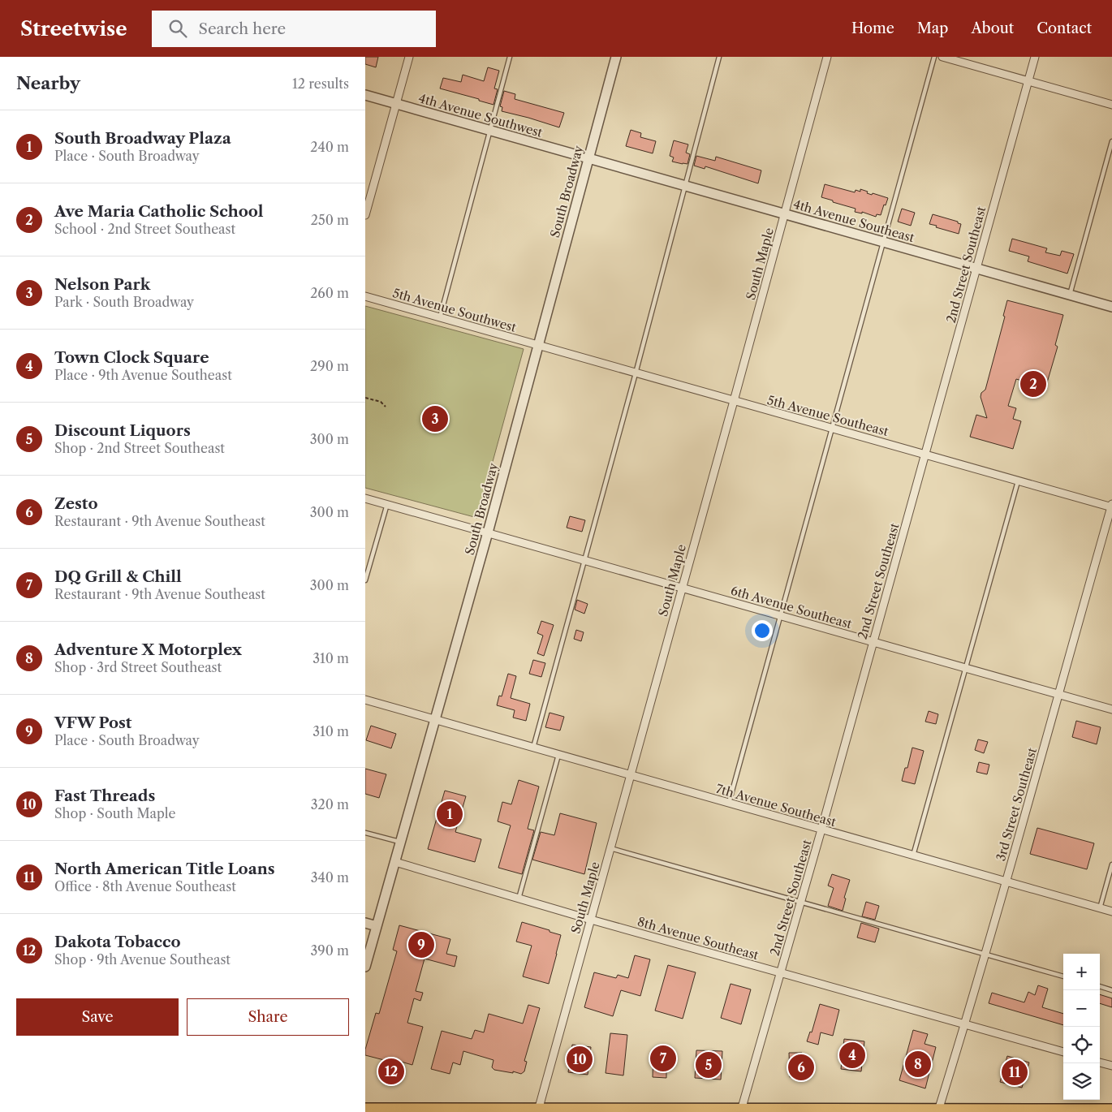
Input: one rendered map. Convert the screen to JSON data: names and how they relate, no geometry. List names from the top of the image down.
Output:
{
  "streets": {
    "street": [
      "4th Avenue Southwest",
      "South Broadway",
      "4th Avenue Southeast",
      "South Maple",
      "2nd Street Southeast",
      "5th Avenue Southwest",
      "5th Avenue Southeast",
      "6th Avenue Southeast",
      "3rd Street Southeast",
      "7th Avenue Southeast",
      "8th Avenue Southeast"
    ]
  },
  "crossings": [
    ["4th Avenue Southwest", "South Broadway"],
    ["4th Avenue Southwest", "4th Avenue Southeast"],
    ["South Broadway", "4th Avenue Southeast"],
    ["South Broadway", "5th Avenue Southwest"],
    ["South Broadway", "5th Avenue Southeast"],
    ["South Broadway", "6th Avenue Southeast"],
    ["South Broadway", "7th Avenue Southeast"],
    ["South Broadway", "8th Avenue Southeast"],
    ["4th Avenue Southeast", "South Maple"],
    ["4th Avenue Southeast", "2nd Street Southeast"],
    ["South Maple", "5th Avenue Southeast"],
    ["South Maple", "6th Avenue Southeast"],
    ["South Maple", "7th Avenue Southeast"],
    ["South Maple", "8th Avenue Southeast"],
    ["2nd Street Southeast", "5th Avenue Southeast"],
    ["2nd Street Southeast", "6th Avenue Southeast"],
    ["2nd Street Southeast", "7th Avenue Southeast"],
    ["2nd Street Southeast", "8th Avenue Southeast"],
    ["5th Avenue Southwest", "5th Avenue Southeast"],
    ["5th Avenue Southeast", "3rd Street Southeast"],
    ["6th Avenue Southeast", "3rd Street Southeast"],
    ["3rd Street Southeast", "7th Avenue Southeast"],
    ["3rd Street Southeast", "8th Avenue Southeast"]
  ],
  "page": {
    "header": "Streetwise",
    "search": "Search here",
    "nav": [
      "Home",
      "Map",
      "About",
      "Contact"
    ],
    "heading": ["Nearby", "12 results"],
    "list": [
      {
        "mark": "1",
        "name": "South Broadway Plaza",
        "note": "Place · South Broadway",
        "value": "240 m"
      },
      {
        "mark": "2",
        "name": "Ave Maria Catholic School",
        "note": "School · 2nd Street Southeast",
        "value": "250 m"
      },
      {
        "mark": "3",
        "name": "Nelson Park",
        "note": "Park · South Broadway",
        "value": "260 m"
      },
      {
        "mark": "4",
        "name": "Town Clock Square",
        "note": "Place · 9th Avenue Southeast",
        "value": "290 m"
      },
      {
        "mark": "5",
        "name": "Discount Liquors",
        "note": "Shop · 2nd Street Southeast",
        "value": "300 m"
      },
      {
        "mark": "6",
        "name": "Zesto",
        "note": "Restaurant · 9th Avenue Southeast",
        "value": "300 m"
      },
      {
        "mark": "7",
        "name": "DQ Grill & Chill",
        "note": "Restaurant · 9th Avenue Southeast",
        "value": "300 m"
      },
      {
        "mark": "8",
        "name": "Adventure X Motorplex",
        "note": "Shop · 3rd Street Southeast",
        "value": "310 m"
      },
      {
        "mark": "9",
        "name": "VFW Post",
        "note": "Place · South Broadway",
        "value": "310 m"
      },
      {
        "mark": "10",
        "name": "Fast Threads",
        "note": "Shop · South Maple",
        "value": "320 m"
      },
      {
        "mark": "11",
        "name": "North American Title Loans",
        "note": "Office · 8th Avenue Southeast",
        "value": "340 m"
      },
      {
        "mark": "12",
        "name": "Dakota Tobacco",
        "note": "Shop · 9th Avenue Southeast",
        "value": "390 m"
      }
    ],
    "pins": [
      "2",
      "3",
      "1",
      "9",
      "4",
      "7",
      "10",
      "8",
      "5",
      "6",
      "12",
      "11"
    ],
    "map_buttons": ["+", "−"],
    "buttons": ["Save", "Share"]
  }
}
